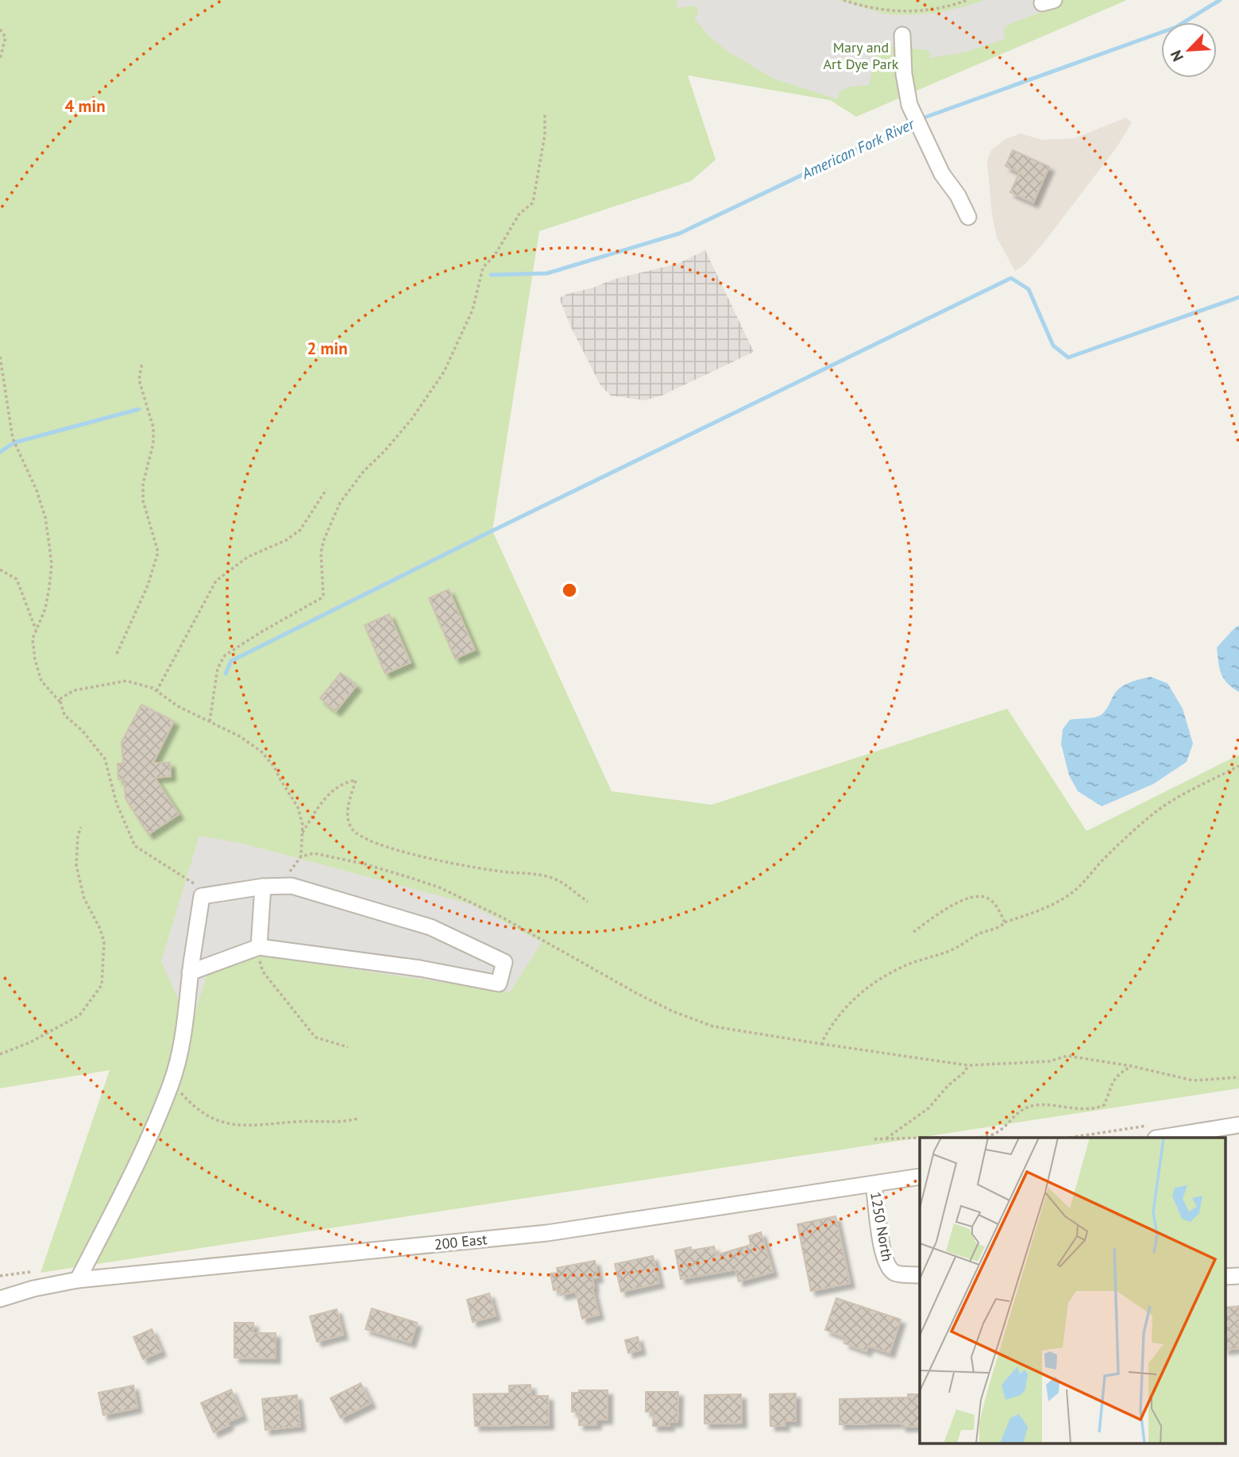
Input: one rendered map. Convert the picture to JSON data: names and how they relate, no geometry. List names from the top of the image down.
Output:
{
  "streets": {
    "street": ["1250 North", "200 East"]
  },
  "crossings": [
    ["1250 North", "200 East"]
  ],
  "water": ["American Fork River"],
  "parks": ["Mary and Art Dye Park"],
  "north": "bottom left",
  "rings": ["4 min", "2 min"]
}
